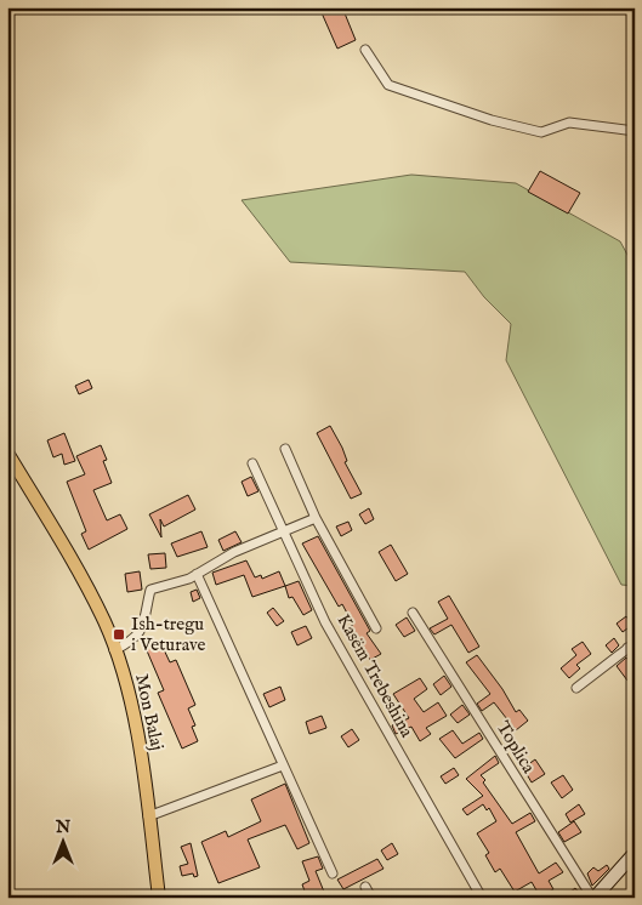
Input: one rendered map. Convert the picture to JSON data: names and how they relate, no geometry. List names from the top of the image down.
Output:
{
  "streets": {
    "main road": ["Mon Balaj"],
    "street": ["Kasëm Trebeshina", "Toplica"]
  },
  "places": {
    "transit": ["Ish-tregu i Veturave"]
  },
  "north": "top"
}
